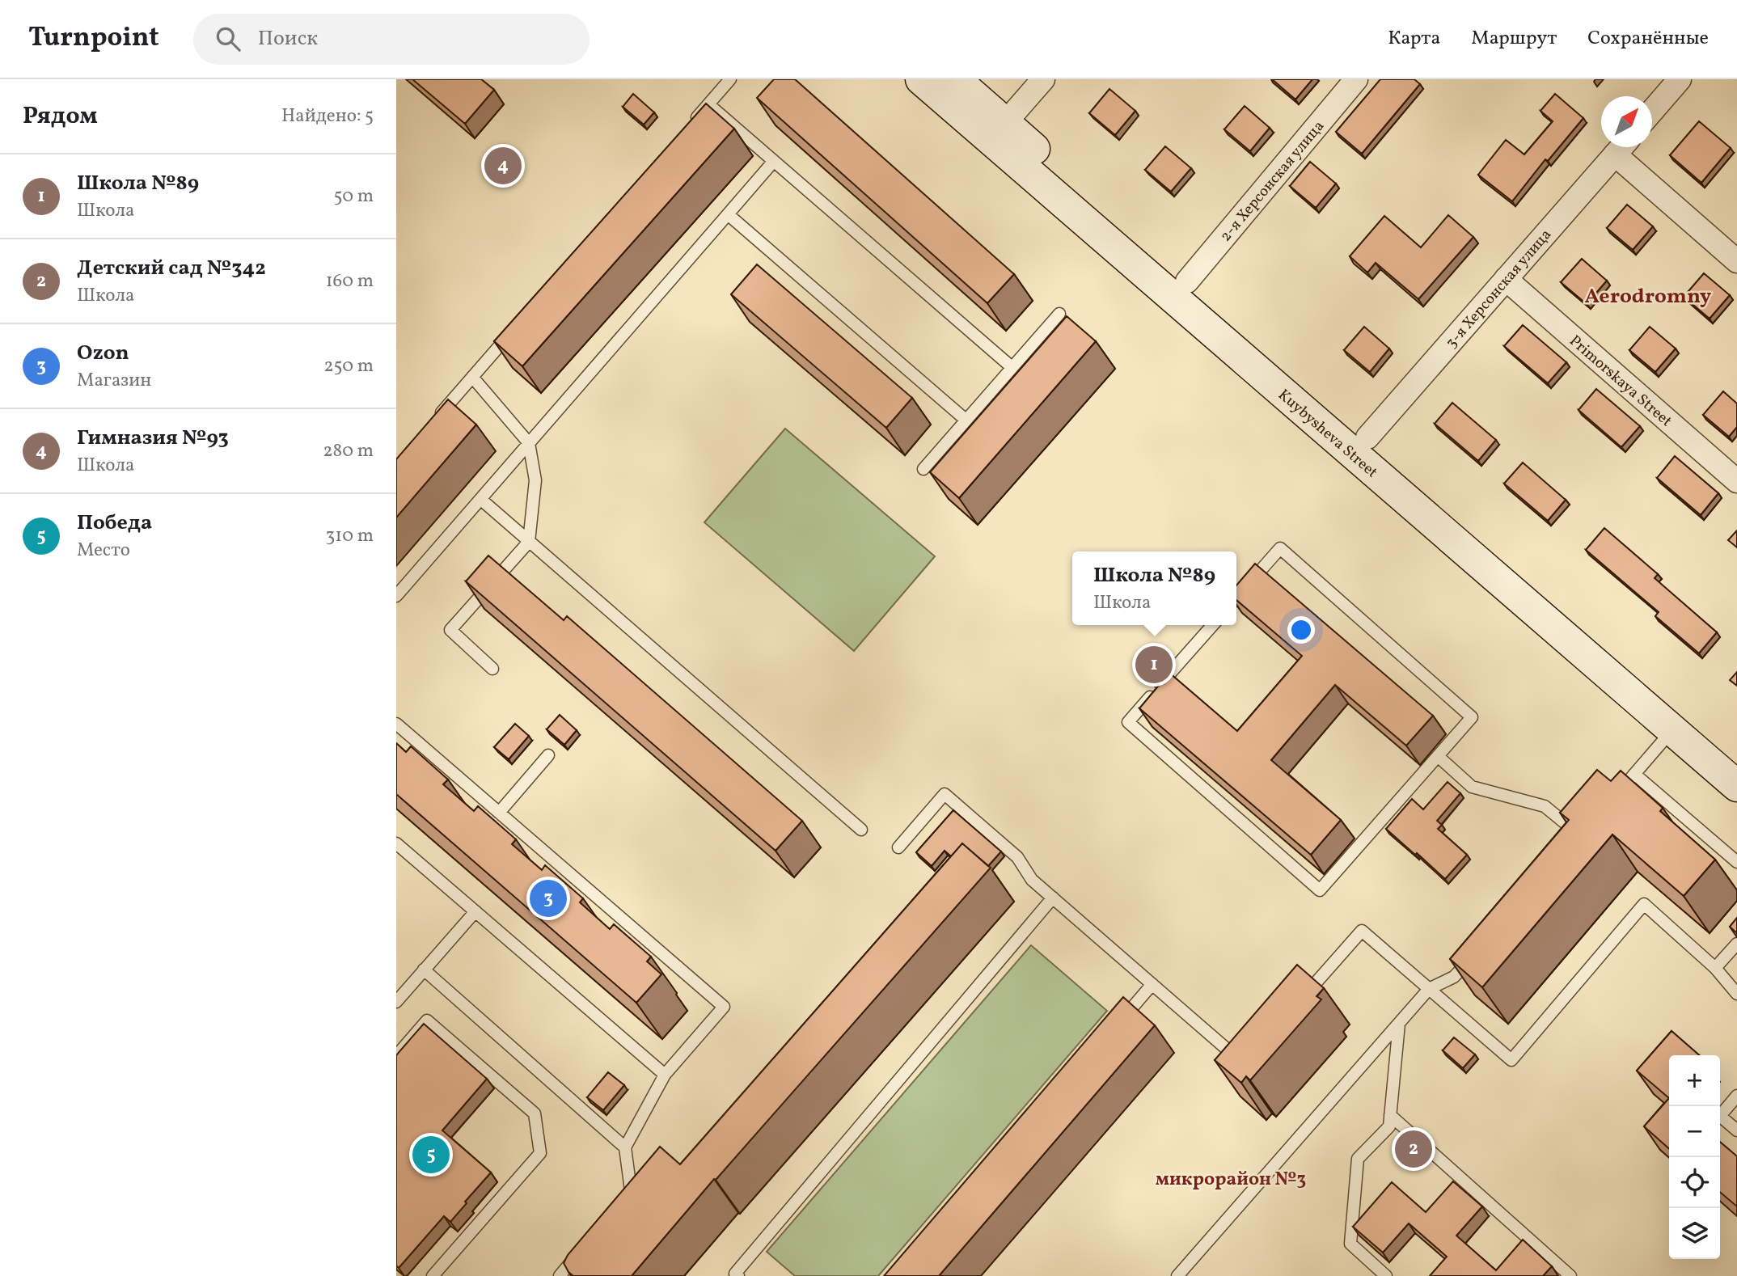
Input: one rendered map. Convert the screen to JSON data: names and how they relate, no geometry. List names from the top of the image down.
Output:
{
  "streets": {
    "main road": ["Kuybysheva Street"],
    "street": ["2-я Херсонская улица", "3-я Херсонская улица", "Primorskaya Street"]
  },
  "crossings": [
    ["2-я Херсонская улица", "Kuybysheva Street"],
    ["3-я Херсонская улица", "Primorskaya Street"],
    ["3-я Херсонская улица", "Kuybysheva Street"]
  ],
  "districts": ["Aerodromny", "микрорайон №3"],
  "north": "top right",
  "page": {
    "header": "Turnpoint",
    "search": "Поиск",
    "nav": ["Карта", "Маршрут", "Сохранённые"],
    "heading": ["Рядом", "Найдено: 5"],
    "pins": [
      "4",
      "1",
      "3",
      "2",
      "5"
    ],
    "list": [
      {
        "mark": "1",
        "name": "Школа №89",
        "note": "Школа",
        "value": "50 m"
      },
      {
        "mark": "2",
        "name": "Детский сад №342",
        "note": "Школа",
        "value": "160 m"
      },
      {
        "mark": "3",
        "name": "Ozon",
        "note": "Магазин",
        "value": "250 m"
      },
      {
        "mark": "4",
        "name": "Гимназия №93",
        "note": "Школа",
        "value": "280 m"
      },
      {
        "mark": "5",
        "name": "Победа",
        "note": "Место",
        "value": "310 m"
      }
    ],
    "popup": ["Школа №89", "Школа"],
    "map_buttons": ["+", "−"]
  }
}
